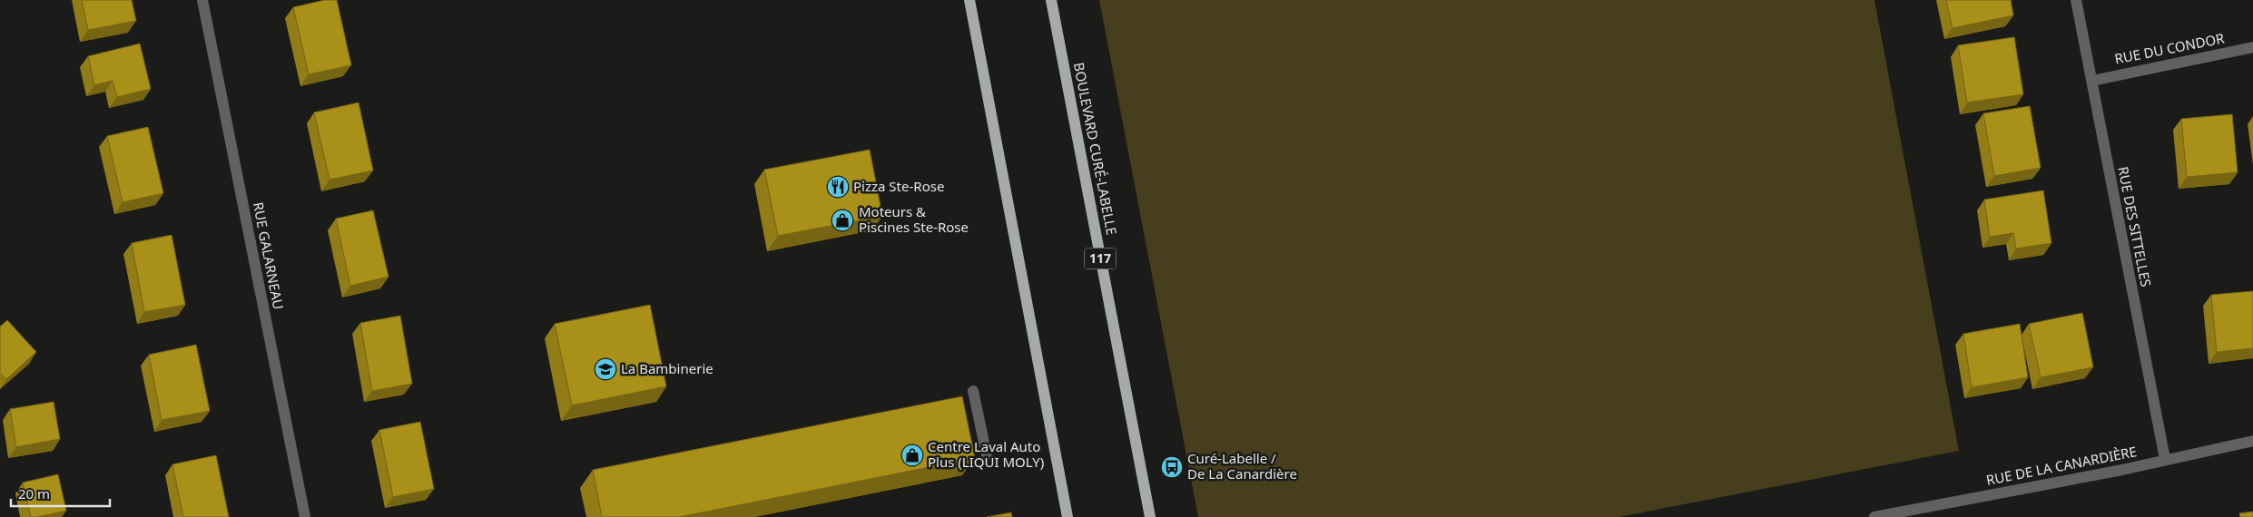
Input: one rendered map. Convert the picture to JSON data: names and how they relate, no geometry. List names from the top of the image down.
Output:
{
  "streets": {
    "main road": ["BOULEVARD CURÉ-LABELLE", "117"],
    "street": [
      "RUE DU CONDOR",
      "RUE DES SITTELLES",
      "RUE GALARNEAU",
      "RUE DE LA CANARDIÈRE"
    ]
  },
  "crossings": [
    ["RUE DU CONDOR", "RUE DES SITTELLES"],
    ["RUE DES SITTELLES", "RUE DE LA CANARDIÈRE"]
  ],
  "places": {
    "restaurant": ["Pizza Ste-Rose"],
    "shop": ["Moteurs & Piscines Ste-Rose", "Centre Laval Auto Plus (LIQUI MOLY)"],
    "school or university": ["La Bambinerie"],
    "bus stop": ["Curé-Labelle / De La Canardière"]
  },
  "scale_bar": "20 m"
}
